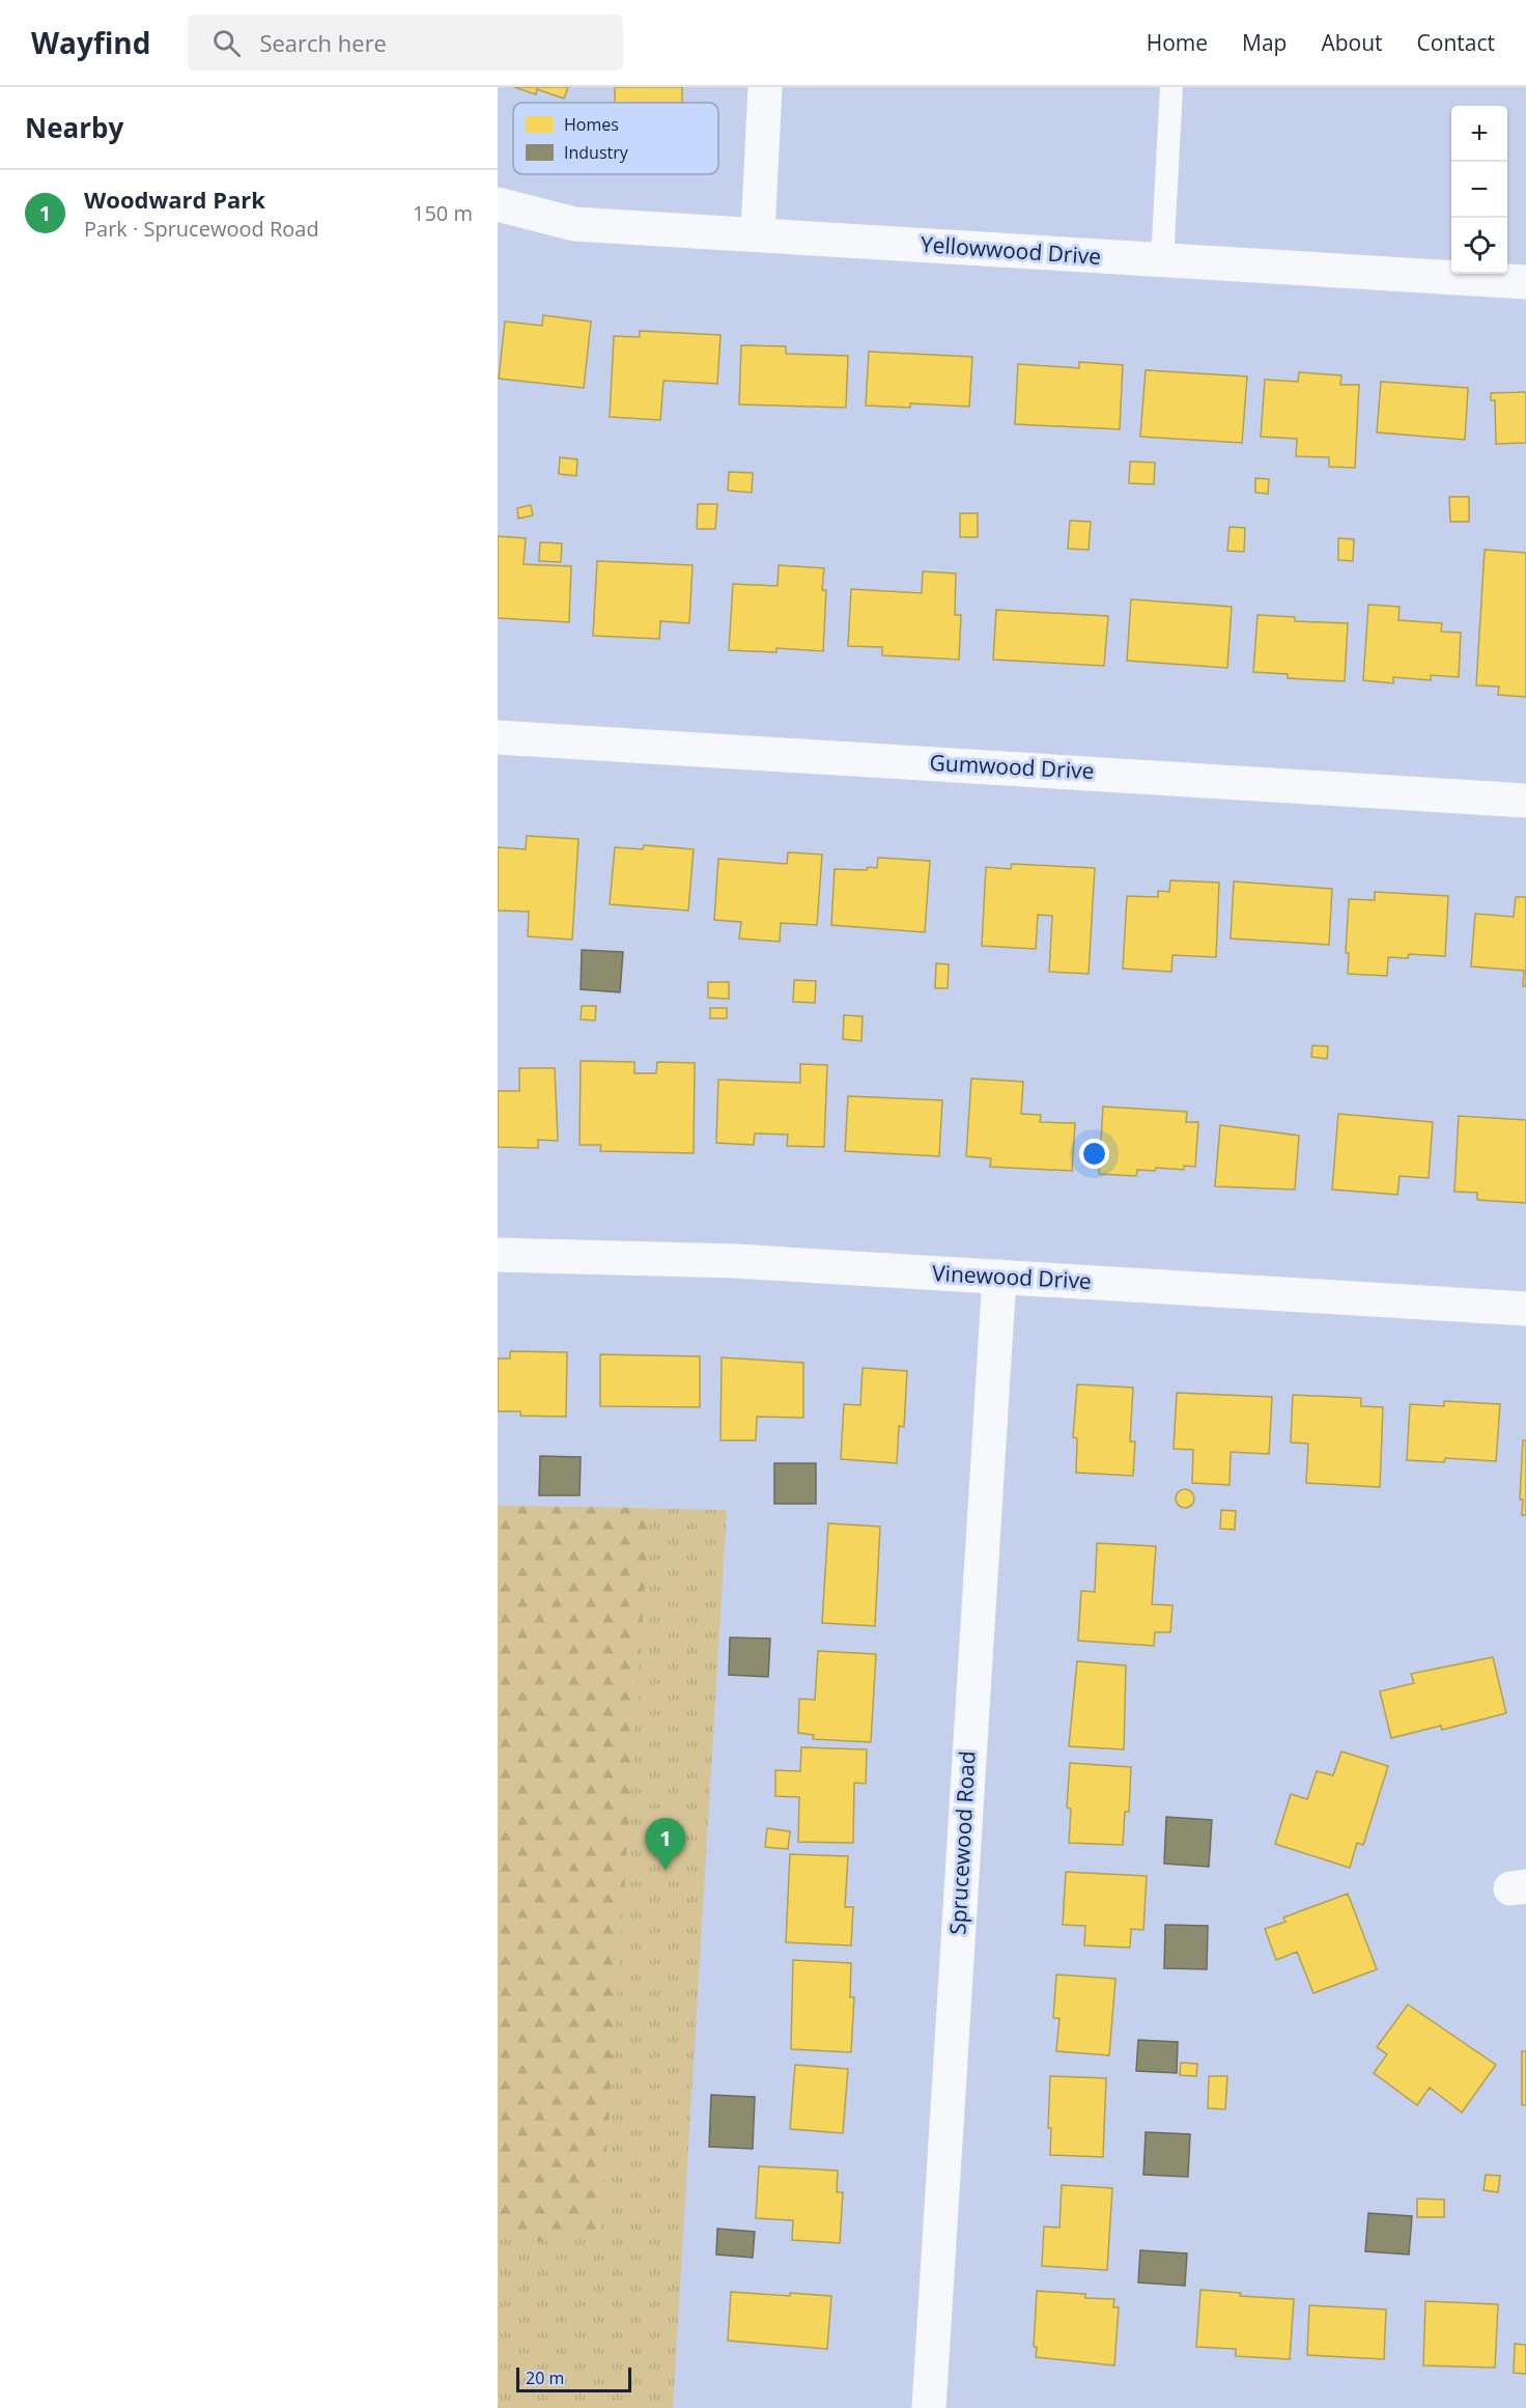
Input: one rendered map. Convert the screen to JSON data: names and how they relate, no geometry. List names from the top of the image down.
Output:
{
  "streets": {
    "street": [
      "Yellowwood Drive",
      "Gumwood Drive",
      "Vinewood Drive",
      "Sprucewood Road"
    ]
  },
  "crossings": [
    ["Vinewood Drive", "Sprucewood Road"]
  ],
  "legend": ["Homes", "Industry"],
  "scale_bar": "20 m",
  "page": {
    "header": "Wayfind",
    "search": "Search here",
    "nav": [
      "Home",
      "Map",
      "About",
      "Contact"
    ],
    "heading": "Nearby",
    "map_buttons": ["+", "−"],
    "list": [
      {
        "mark": "1",
        "name": "Woodward Park",
        "note": "Park · Sprucewood Road",
        "value": "150 m"
      }
    ],
    "pins": "1",
    "scale": "20 m"
  }
}
